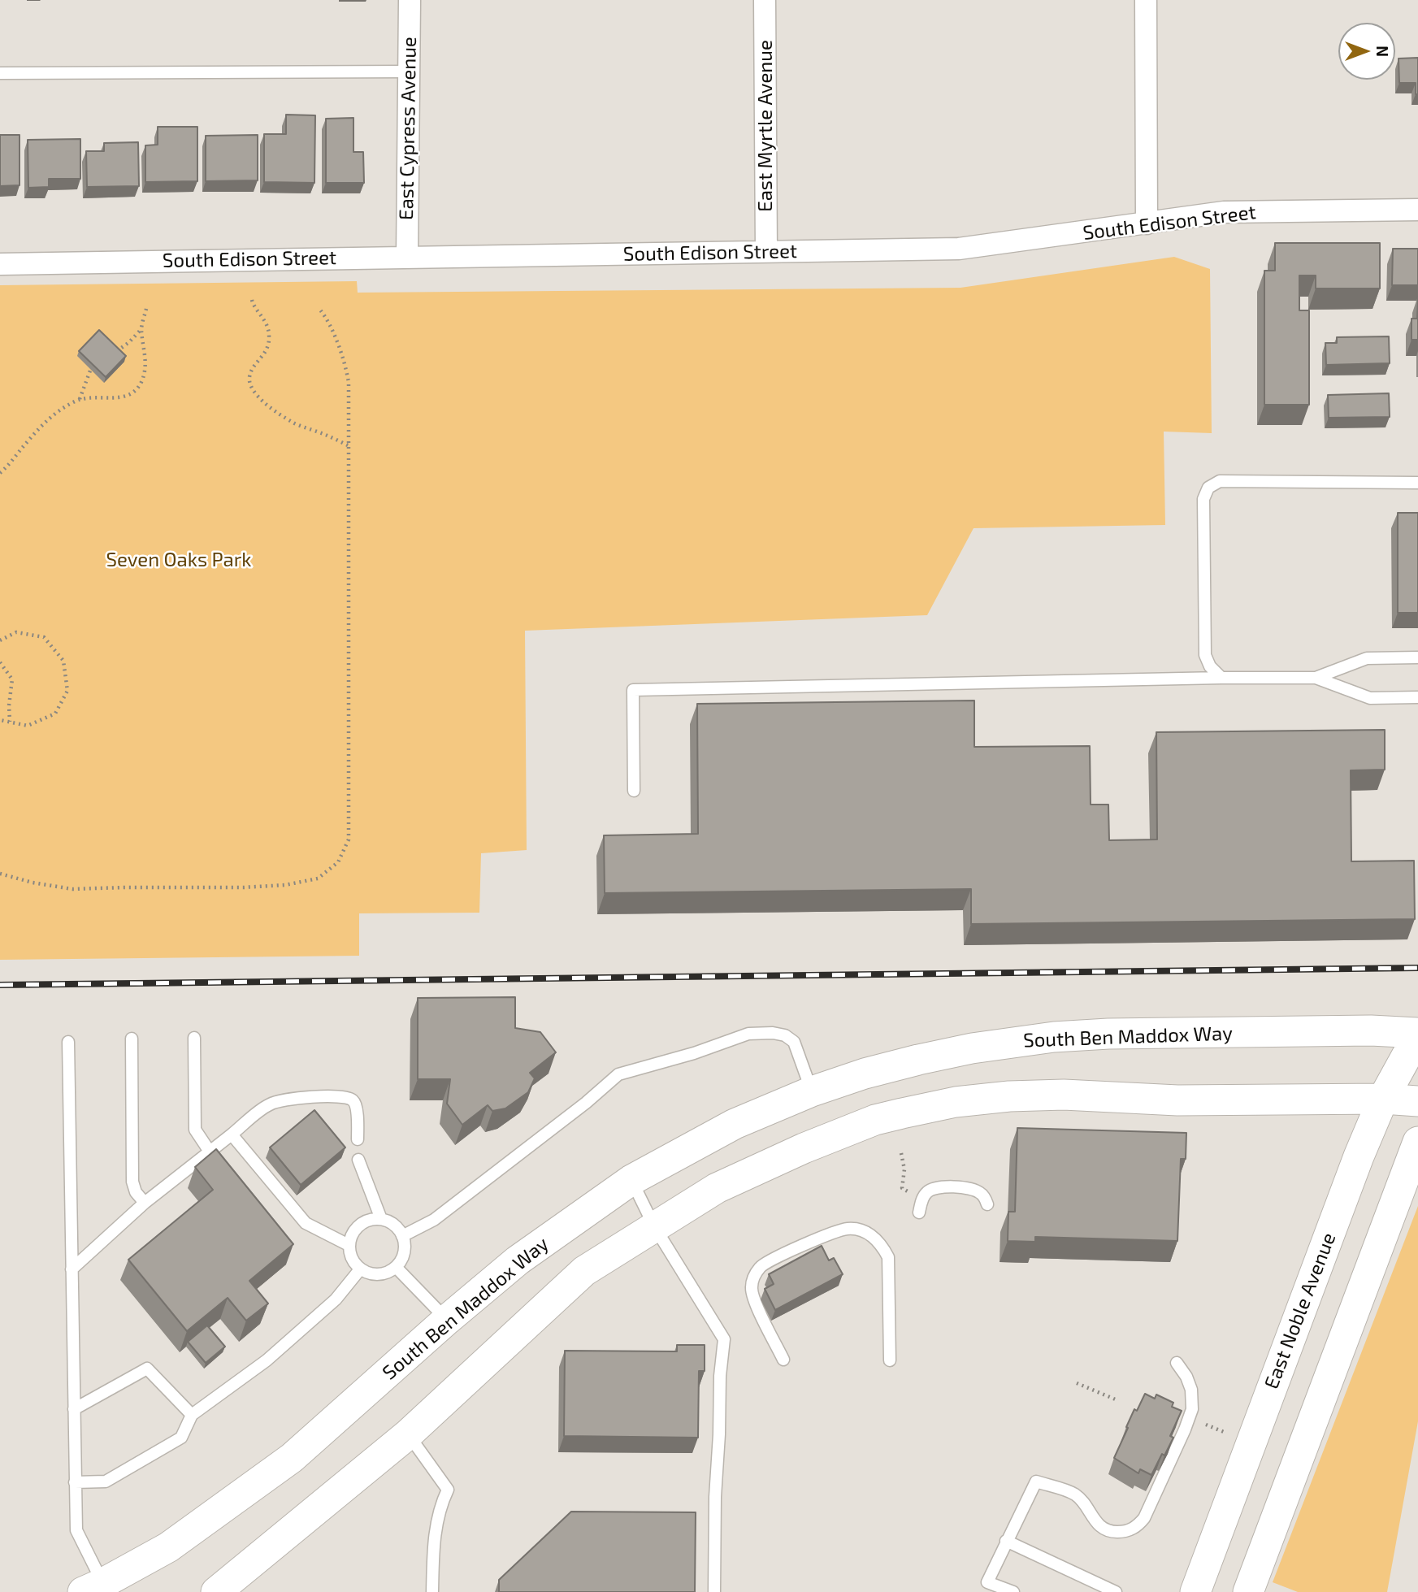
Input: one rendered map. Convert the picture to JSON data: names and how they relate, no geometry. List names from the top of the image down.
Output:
{
  "streets": {
    "main road": ["South Ben Maddox Way", "East Noble Avenue"],
    "street": ["East Myrtle Avenue", "East Cypress Avenue", "South Edison Street"]
  },
  "crossings": [
    ["East Myrtle Avenue", "South Edison Street"],
    ["East Cypress Avenue", "South Edison Street"],
    ["South Ben Maddox Way", "East Noble Avenue"]
  ],
  "parks": ["Seven Oaks Park"],
  "north": "right"
}
